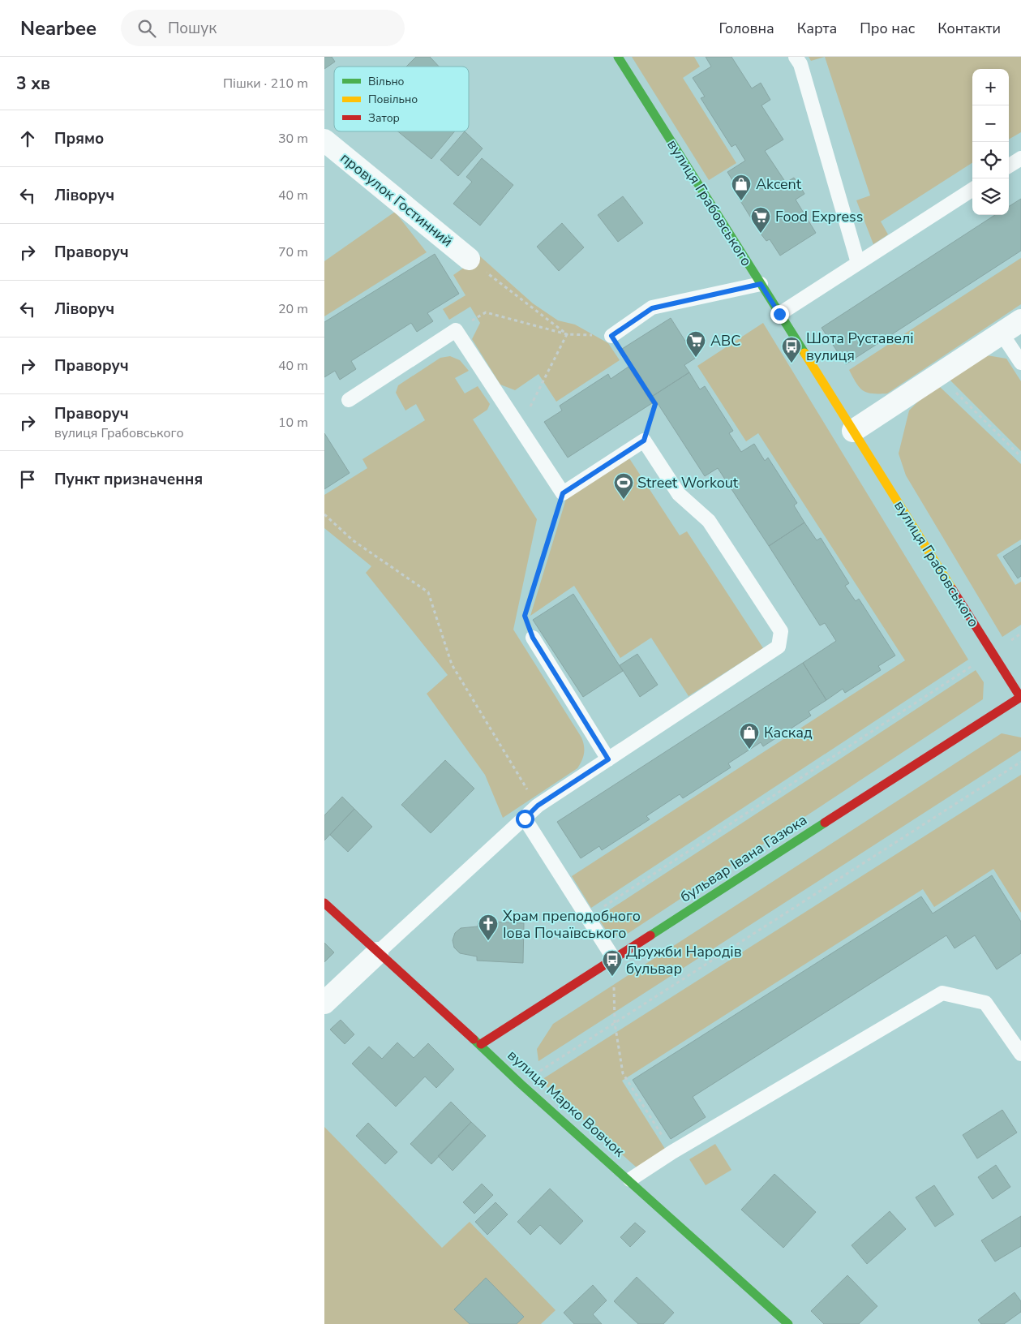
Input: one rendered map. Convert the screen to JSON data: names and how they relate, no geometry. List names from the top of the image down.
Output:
{
  "streets": {
    "street": [
      "провулок Гостинний",
      "вулиця Грабовського",
      "бульвар Івана Газюка",
      "вулиця Марко Вовчок"
    ]
  },
  "crossings": [
    ["вулиця Грабовського", "бульвар Івана Газюка"],
    ["бульвар Івана Газюка", "вулиця Марко Вовчок"]
  ],
  "places": {
    "shop": ["Akcent", "Каскад"],
    "supermarket": ["Food Express", "АВС"],
    "bus stop": ["Шота Руставелі вулиця", "Дружби Народів бульвар"],
    "sports": ["Street Workout"],
    "church": ["Храм преподобного Іова Почаївського"]
  },
  "legend": ["Вільно", "Повільно", "Затор"],
  "page": {
    "header": "Nearbee",
    "search": "Пошук",
    "nav": [
      "Головна",
      "Карта",
      "Про нас",
      "Контакти"
    ],
    "heading": ["3 хв", "Пішки · 210 m"],
    "map_buttons": ["+", "−"],
    "list": [
      ["Прямо", "30 m"],
      ["Ліворуч", "40 m"],
      ["Праворуч", "70 m"],
      ["Ліворуч", "20 m"],
      ["Праворуч", "40 m"],
      ["Праворуч", "вулиця Грабовського", "10 m"],
      "Пункт призначення"
    ]
  }
}
